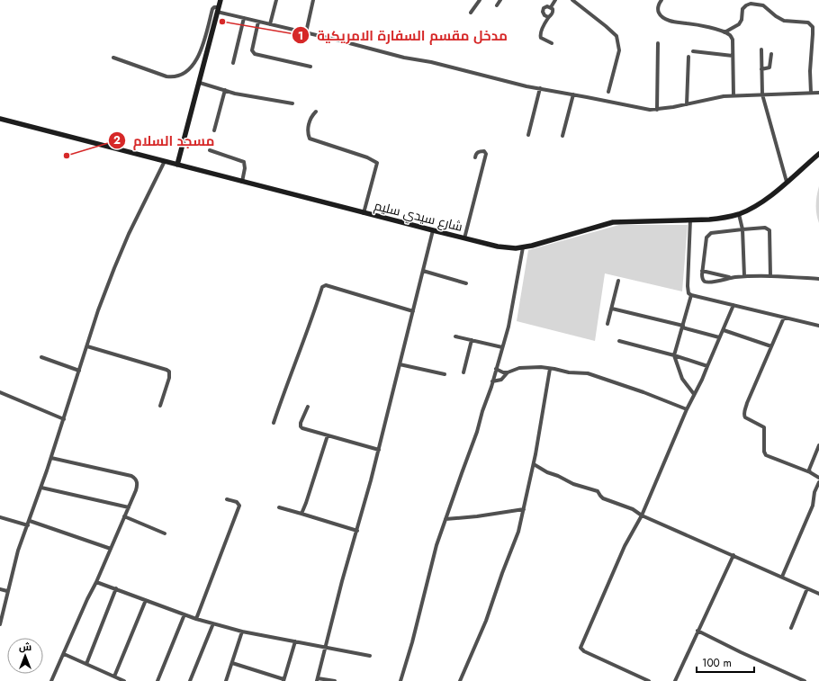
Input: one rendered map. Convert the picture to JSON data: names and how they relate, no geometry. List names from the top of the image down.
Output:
{
  "streets": {
    "main road": ["شارع سيدي سليم"]
  },
  "places": ["مدخل مقسم السفارة الامريكية", "مسجد السلام"],
  "scale_bar": "100 m",
  "north": "top"
}
